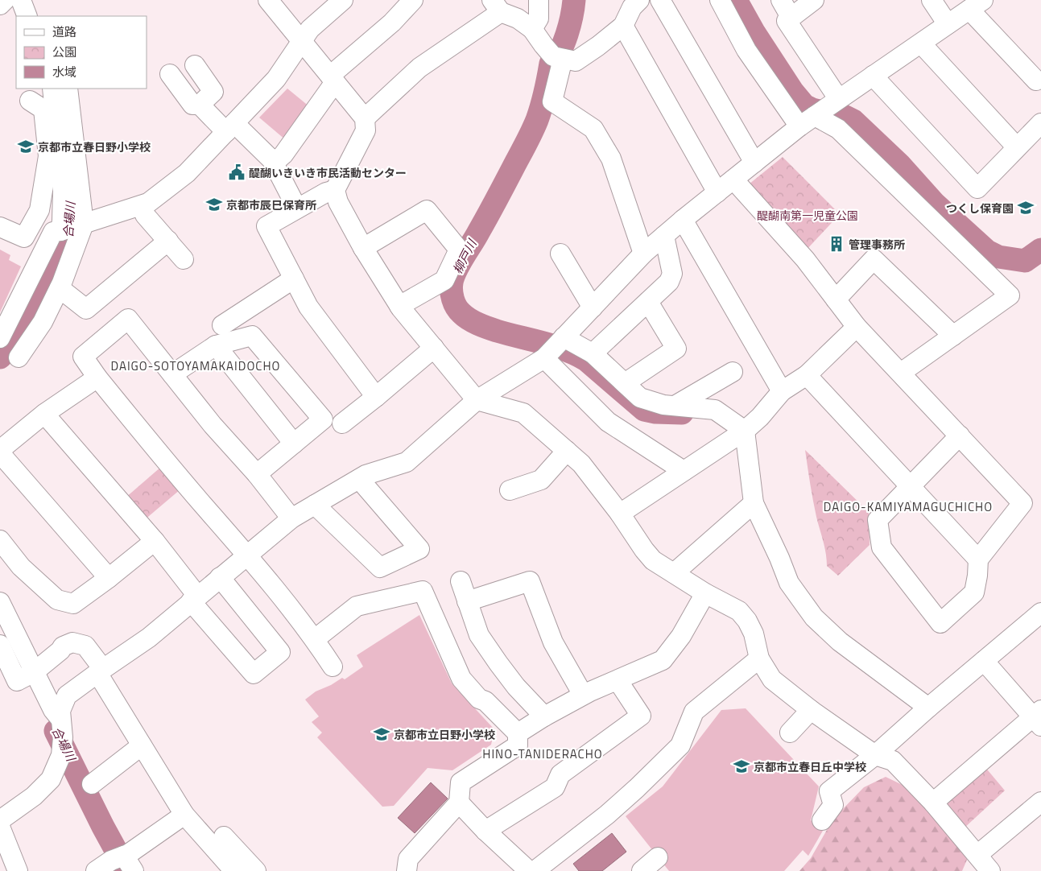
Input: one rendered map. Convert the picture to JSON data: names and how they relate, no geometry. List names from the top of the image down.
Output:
{
  "districts": ["DAIGO-SOTOYAMAKAIDOCHO", "DAIGO-KAMIYAMAGUCHICHO", "HINO-TANIDERACHO"],
  "water": ["合場川", "柳戸川"],
  "parks": ["醍醐南第一児童公園"],
  "places": {
    "school or university": [
      "京都市立春日野小学校",
      "京都市辰巳保育所",
      "つくし保育園",
      "京都市立日野小学校",
      "京都市立春日丘中学校"
    ],
    "public building": ["醍醐いきいき市民活動センター"],
    "building": ["管理事務所"]
  },
  "legend": ["道路", "公園", "水域"]
}
